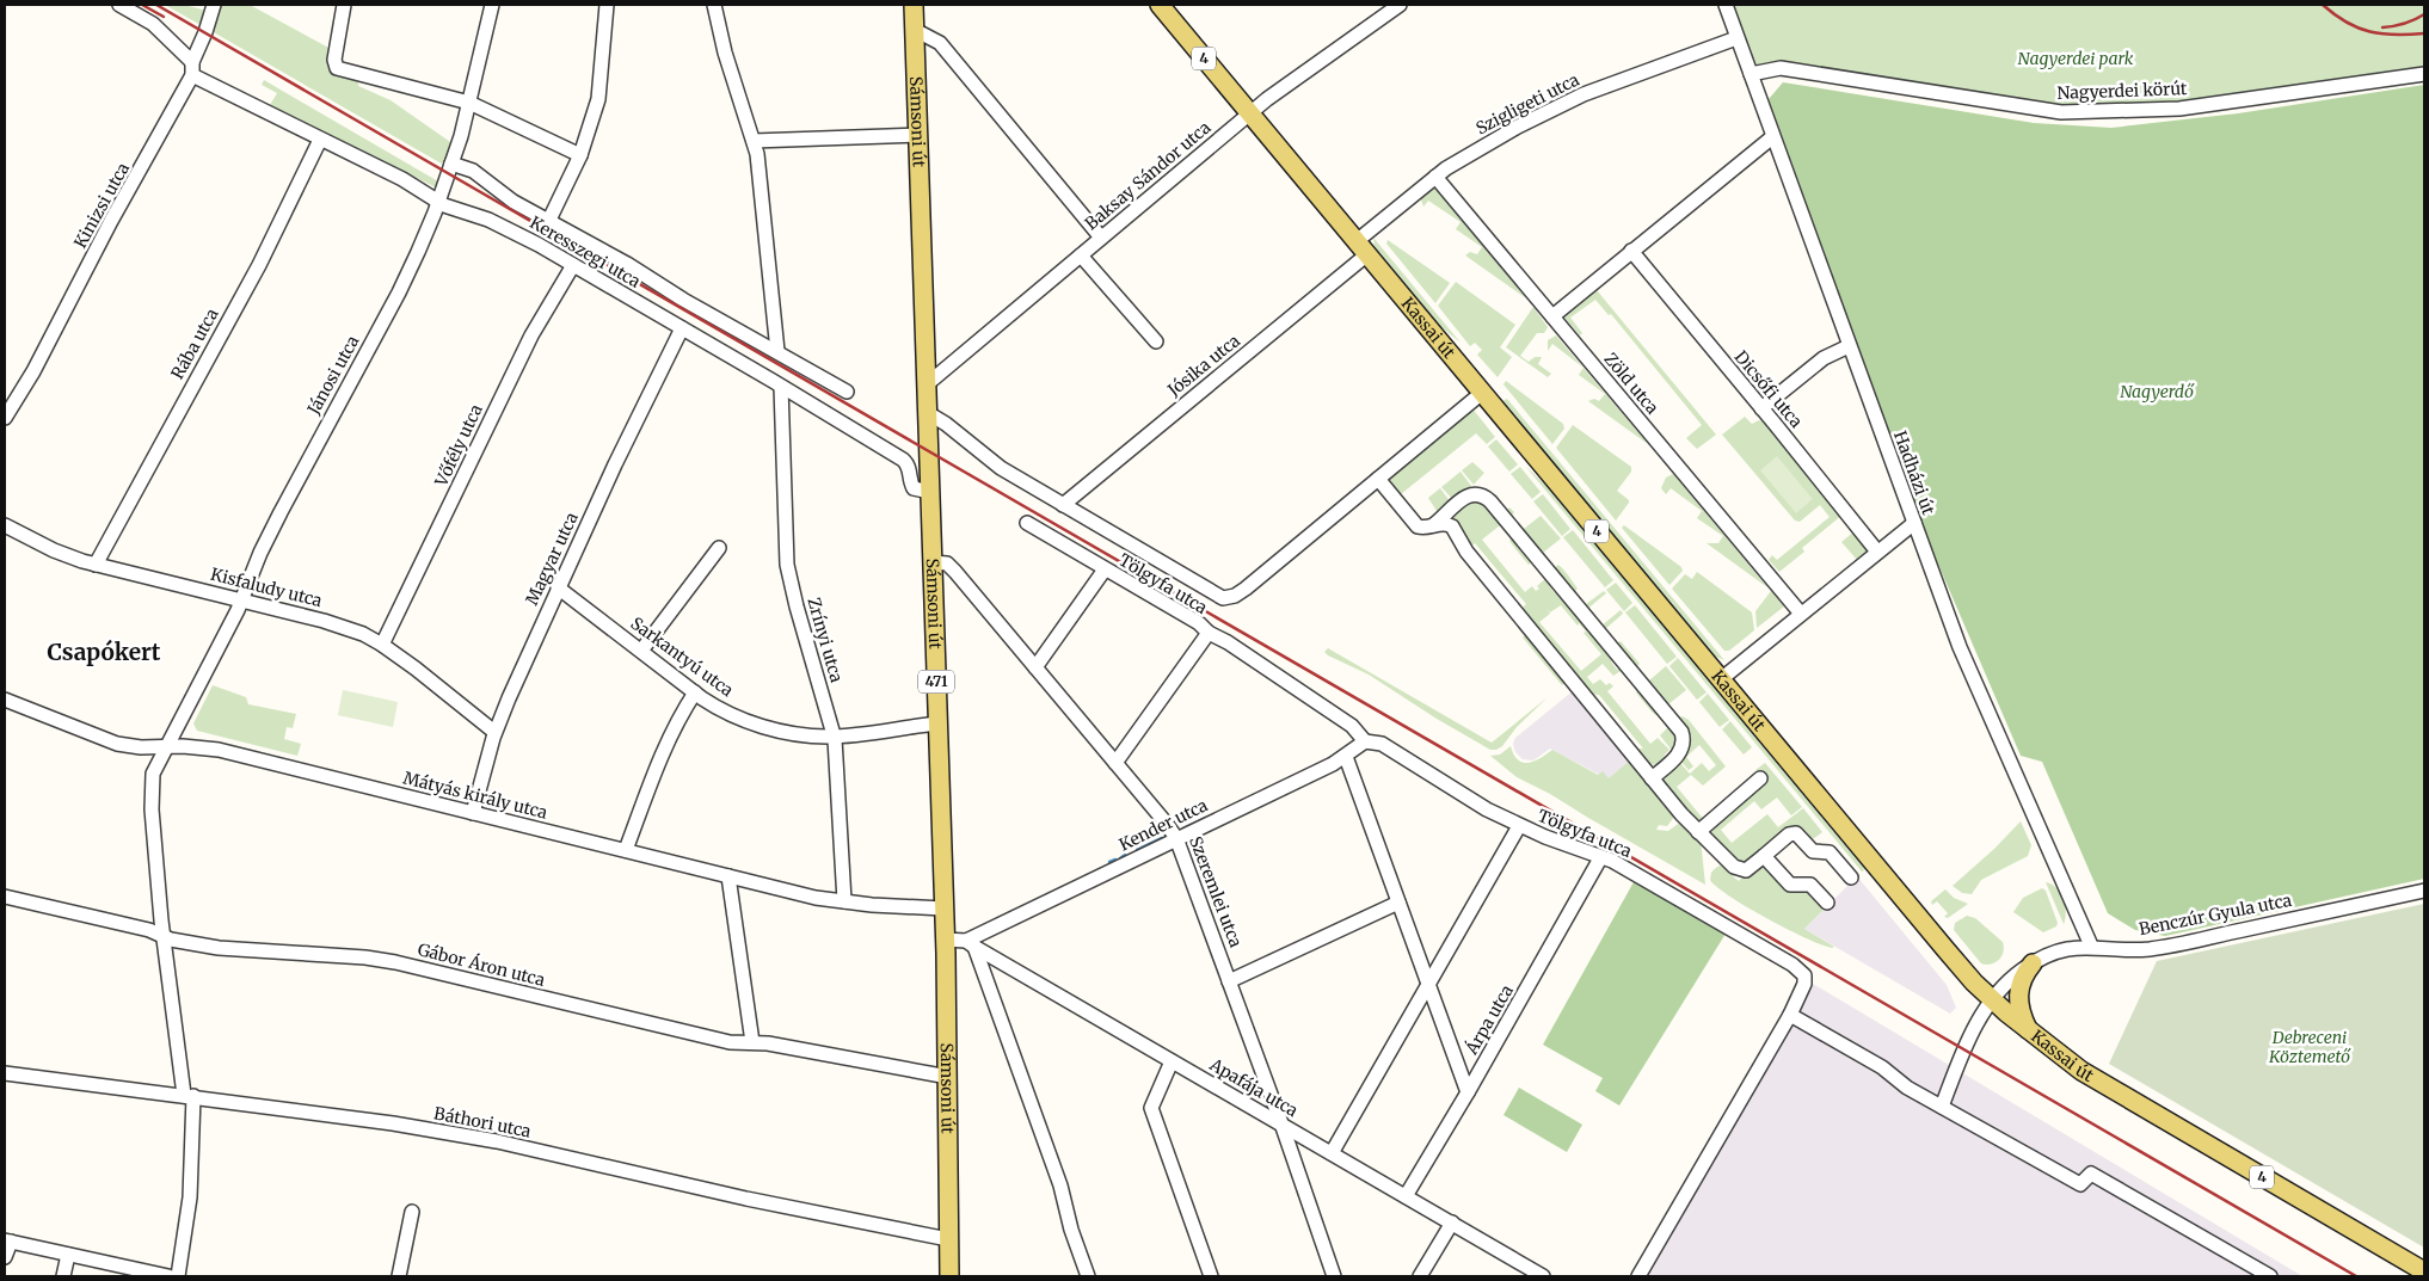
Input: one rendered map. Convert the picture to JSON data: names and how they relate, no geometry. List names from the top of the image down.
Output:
{
  "streets": {
    "main road": [
      "4",
      "Sámsoni út",
      "Kassai út",
      "471"
    ],
    "street": [
      "Nagyerdei körút",
      "Szigligeti utca",
      "Baksay Sándor utca",
      "Kinizsi utca",
      "Keresszegi utca",
      "Rába utca",
      "Jósika utca",
      "Jánosi utca",
      "Zöld utca",
      "Dicsőfi utca",
      "Vőfély utca",
      "Hadházi út",
      "Magyar utca",
      "Tölgyfa utca",
      "Kisfaludy utca",
      "Zrínyi utca",
      "Sarkantyú utca",
      "Mátyás király utca",
      "Kender utca",
      "Szeremlei utca",
      "Benczúr Gyula utca",
      "Gábor Áron utca",
      "Árpa utca",
      "Apafája utca",
      "Báthori utca"
    ]
  },
  "crossings": [
    ["Nagyerdei körút", "Hadházi út"],
    ["Szigligeti utca", "Kassai út"],
    ["Szigligeti utca", "Jósika utca"],
    ["Szigligeti utca", "Zöld utca"],
    ["Szigligeti utca", "Hadházi út"],
    ["Sámsoni út", "Baksay Sándor utca"],
    ["Sámsoni út", "Keresszegi utca"],
    ["Sámsoni út", "Sarkantyú utca"],
    ["Sámsoni út", "Mátyás király utca"],
    ["Sámsoni út", "Szeremlei utca"],
    ["Sámsoni út", "Gábor Áron utca"],
    ["Sámsoni út", "Apafája utca"],
    ["Sámsoni út", "Báthori utca"],
    ["Baksay Sándor utca", "Kassai út"],
    ["Kinizsi utca", "Keresszegi utca"],
    ["Keresszegi utca", "Rába utca"],
    ["Keresszegi utca", "Jánosi utca"],
    ["Keresszegi utca", "Vőfély utca"],
    ["Keresszegi utca", "Magyar utca"],
    ["Keresszegi utca", "Zrínyi utca"],
    ["Kassai út", "Jósika utca"],
    ["Kassai út", "Benczúr Gyula utca"],
    ["Rába utca", "Kisfaludy utca"],
    ["Jánosi utca", "Kisfaludy utca"],
    ["Jánosi utca", "Mátyás király utca"],
    ["Jánosi utca", "Gábor Áron utca"],
    ["Jánosi utca", "Báthori utca"],
    ["Vőfély utca", "Kisfaludy utca"],
    ["Hadházi út", "Benczúr Gyula utca"],
    ["Magyar utca", "Kisfaludy utca"],
    ["Magyar utca", "Sarkantyú utca"],
    ["Magyar utca", "Mátyás király utca"],
    ["Tölgyfa utca", "Kender utca"],
    ["Tölgyfa utca", "Árpa utca"],
    ["Zrínyi utca", "Sarkantyú utca"],
    ["Zrínyi utca", "Mátyás király utca"],
    ["Kender utca", "Szeremlei utca"],
    ["Kender utca", "Apafája utca"],
    ["Szeremlei utca", "Apafája utca"],
    ["Árpa utca", "Apafája utca"]
  ],
  "districts": ["Csapókert"],
  "parks": ["Nagyerdei park", "Nagyerdő", "Debreceni Köztemető"]
}
